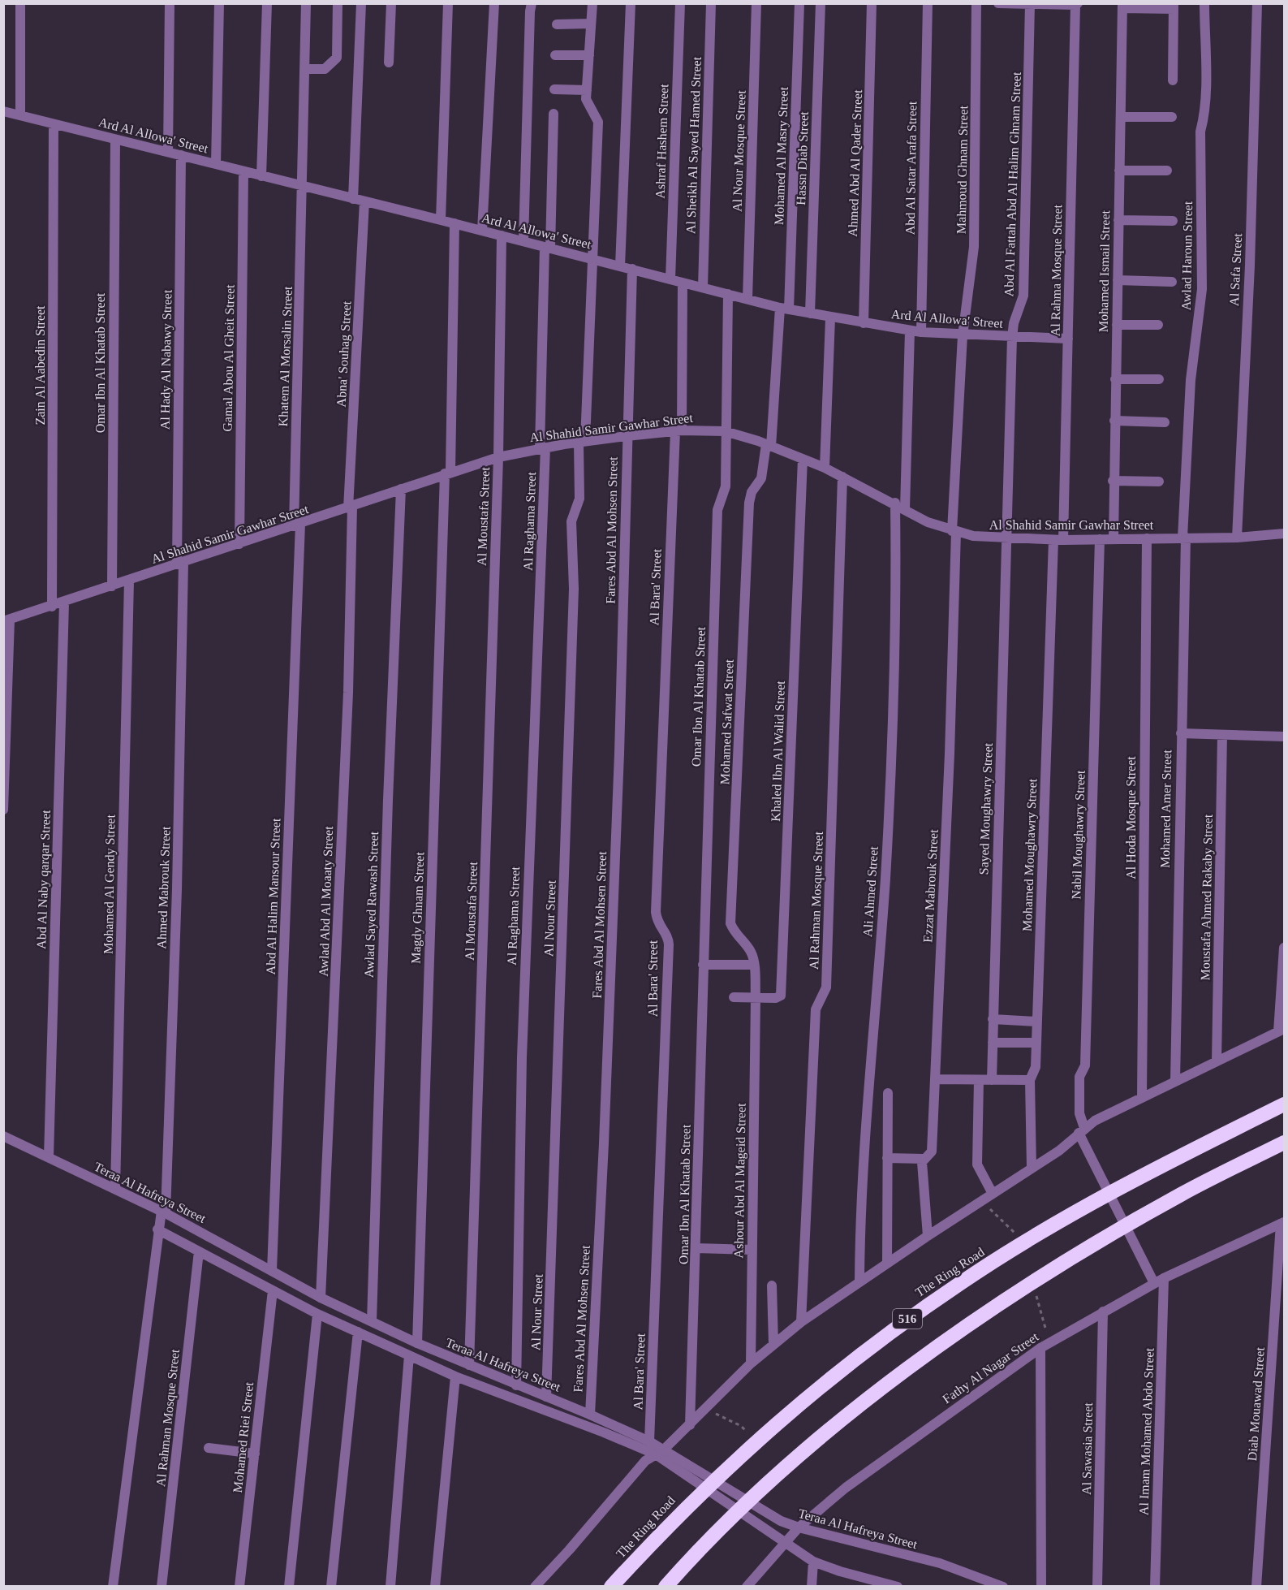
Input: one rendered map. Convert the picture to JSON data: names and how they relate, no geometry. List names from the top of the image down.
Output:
{
  "streets": {
    "highway": ["The Ring Road", "516"],
    "street": [
      "Ard Al Allowa' Street",
      "Ashraf Hashem Street",
      "Al Sheikh Al Sayed Hamed Street",
      "Al Nour Mosque Street",
      "Mohamed Al Masry Street",
      "Hassn Diab Street",
      "Ahmed Abd Al Qader Street",
      "Abd Al Satar Arafa Street",
      "Mahmoud Ghnam Street",
      "Abd Al Fattah Abd Al Halim Ghnam Street",
      "Awlad Haroun Street",
      "Al Safa Street",
      "Al Rahma Mosque Street",
      "Mohamed Ismail Street",
      "Abna' Souhag Street",
      "Khatem Al Morsalin Street",
      "Gamal Abou Al Gheit Street",
      "Al Hady Al Nabawy Street",
      "Omar Ibn Al Khatab Street",
      "Zain Al Aabedin Street",
      "Al Shahid Samir Gawhar Street",
      "Al Moustafa Street",
      "Al Raghama Street",
      "Fares Abd Al Mohsen Street",
      "Al Bara' Street",
      "Mohamed Safwat Street",
      "Khaled Ibn Al Walid Street",
      "Sayed Moughawry Street",
      "Mohamed Amer Street",
      "Al Hoda Mosque Street",
      "Nabil Moughawry Street",
      "Mohamed Moughawry Street",
      "Abd Al Naby qarqar Street",
      "Mohamed Al Gendy Street",
      "Ezzat Mabrouk Street",
      "Ahmed Mabrouk Street",
      "Ali Ahmed Street",
      "Abd Al Halim Mansour Street",
      "Moustafa Ahmed Rakaby Street",
      "Al Rahman Mosque Street",
      "Awlad Abd Al Moaaty Street",
      "Awlad Sayed Rawash Street",
      "Magdy Ghnam Street",
      "Al Nour Street",
      "Ashour Abd Al Mageid Street",
      "Teraa Al Hafreya Street",
      "Fathy Al Nagar Street",
      "Diab Mouawad Street",
      "Al Imam Mohamed Abdo Street",
      "Mohamed Riei Street",
      "Al Sawasia Street"
    ]
  },
  "crossings": [
    ["Ard Al Allowa' Street", "Ashraf Hashem Street"],
    ["Ard Al Allowa' Street", "Al Sheikh Al Sayed Hamed Street"],
    ["Ard Al Allowa' Street", "Al Nour Mosque Street"],
    ["Ard Al Allowa' Street", "Mohamed Al Masry Street"],
    ["Ard Al Allowa' Street", "Hassn Diab Street"],
    ["Ard Al Allowa' Street", "Ahmed Abd Al Qader Street"],
    ["Ard Al Allowa' Street", "Abd Al Satar Arafa Street"],
    ["Ard Al Allowa' Street", "Mahmoud Ghnam Street"],
    ["Ard Al Allowa' Street", "Abd Al Fattah Abd Al Halim Ghnam Street"],
    ["Ard Al Allowa' Street", "Al Rahma Mosque Street"],
    ["Ard Al Allowa' Street", "Abna' Souhag Street"],
    ["Ard Al Allowa' Street", "Khatem Al Morsalin Street"],
    ["Ard Al Allowa' Street", "Gamal Abou Al Gheit Street"],
    ["Ard Al Allowa' Street", "Al Hady Al Nabawy Street"],
    ["Ard Al Allowa' Street", "Omar Ibn Al Khatab Street"],
    ["Ard Al Allowa' Street", "Zain Al Aabedin Street"],
    ["Ard Al Allowa' Street", "Al Moustafa Street"],
    ["Ard Al Allowa' Street", "Al Raghama Street"],
    ["Ard Al Allowa' Street", "Fares Abd Al Mohsen Street"],
    ["Ard Al Allowa' Street", "Al Bara' Street"],
    ["Ard Al Allowa' Street", "Magdy Ghnam Street"],
    ["Ard Al Allowa' Street", "Al Nour Street"],
    ["Mohamed Al Masry Street", "Al Shahid Samir Gawhar Street"],
    ["Mohamed Al Masry Street", "Mohamed Safwat Street"],
    ["Mahmoud Ghnam Street", "Al Shahid Samir Gawhar Street"],
    ["Mahmoud Ghnam Street", "Ezzat Mabrouk Street"],
    ["Abd Al Fattah Abd Al Halim Ghnam Street", "Al Shahid Samir Gawhar Street"],
    ["Abd Al Fattah Abd Al Halim Ghnam Street", "Sayed Moughawry Street"],
    ["Awlad Haroun Street", "Al Shahid Samir Gawhar Street"],
    ["Awlad Haroun Street", "Mohamed Amer Street"],
    ["Al Safa Street", "Al Shahid Samir Gawhar Street"],
    ["Al Rahma Mosque Street", "Al Shahid Samir Gawhar Street"],
    ["Al Rahma Mosque Street", "Mohamed Moughawry Street"],
    ["Mohamed Ismail Street", "Al Shahid Samir Gawhar Street"],
    ["Abna' Souhag Street", "Al Shahid Samir Gawhar Street"],
    ["Abna' Souhag Street", "Awlad Abd Al Moaaty Street"],
    ["Khatem Al Morsalin Street", "Al Shahid Samir Gawhar Street"],
    ["Khatem Al Morsalin Street", "Abd Al Halim Mansour Street"],
    ["Gamal Abou Al Gheit Street", "Al Shahid Samir Gawhar Street"],
    ["Al Hady Al Nabawy Street", "Al Shahid Samir Gawhar Street"],
    ["Al Hady Al Nabawy Street", "Ahmed Mabrouk Street"],
    ["Omar Ibn Al Khatab Street", "Al Shahid Samir Gawhar Street"],
    ["Zain Al Aabedin Street", "Al Shahid Samir Gawhar Street"],
    ["Al Shahid Samir Gawhar Street", "Al Moustafa Street"],
    ["Al Shahid Samir Gawhar Street", "Al Raghama Street"],
    ["Al Shahid Samir Gawhar Street", "Fares Abd Al Mohsen Street"],
    ["Al Shahid Samir Gawhar Street", "Al Bara' Street"],
    ["Al Shahid Samir Gawhar Street", "Mohamed Safwat Street"],
    ["Al Shahid Samir Gawhar Street", "Khaled Ibn Al Walid Street"],
    ["Al Shahid Samir Gawhar Street", "Sayed Moughawry Street"],
    ["Al Shahid Samir Gawhar Street", "Mohamed Amer Street"],
    ["Al Shahid Samir Gawhar Street", "Al Hoda Mosque Street"],
    ["Al Shahid Samir Gawhar Street", "Nabil Moughawry Street"],
    ["Al Shahid Samir Gawhar Street", "Mohamed Moughawry Street"],
    ["Al Shahid Samir Gawhar Street", "Abd Al Naby qarqar Street"],
    ["Al Shahid Samir Gawhar Street", "Mohamed Al Gendy Street"],
    ["Al Shahid Samir Gawhar Street", "Ezzat Mabrouk Street"],
    ["Al Shahid Samir Gawhar Street", "Ahmed Mabrouk Street"],
    ["Al Shahid Samir Gawhar Street", "Ali Ahmed Street"],
    ["Al Shahid Samir Gawhar Street", "Abd Al Halim Mansour Street"],
    ["Al Shahid Samir Gawhar Street", "Al Rahman Mosque Street"],
    ["Al Shahid Samir Gawhar Street", "Awlad Abd Al Moaaty Street"],
    ["Al Shahid Samir Gawhar Street", "Awlad Sayed Rawash Street"],
    ["Al Shahid Samir Gawhar Street", "Magdy Ghnam Street"],
    ["Al Shahid Samir Gawhar Street", "Al Nour Street"],
    ["Al Moustafa Street", "Teraa Al Hafreya Street"],
    ["Al Raghama Street", "Teraa Al Hafreya Street"],
    ["Fares Abd Al Mohsen Street", "Teraa Al Hafreya Street"],
    ["Al Bara' Street", "Teraa Al Hafreya Street"],
    ["Mohamed Safwat Street", "Khaled Ibn Al Walid Street"],
    ["Mohamed Safwat Street", "Ashour Abd Al Mageid Street"],
    ["Khaled Ibn Al Walid Street", "Ashour Abd Al Mageid Street"],
    ["Nabil Moughawry Street", "Fathy Al Nagar Street"],
    ["Abd Al Naby qarqar Street", "Teraa Al Hafreya Street"],
    ["Mohamed Al Gendy Street", "Teraa Al Hafreya Street"],
    ["Ahmed Mabrouk Street", "Teraa Al Hafreya Street"],
    ["Abd Al Halim Mansour Street", "Teraa Al Hafreya Street"],
    ["Al Rahman Mosque Street", "Teraa Al Hafreya Street"],
    ["Awlad Abd Al Moaaty Street", "Teraa Al Hafreya Street"],
    ["Awlad Sayed Rawash Street", "Teraa Al Hafreya Street"],
    ["Magdy Ghnam Street", "Teraa Al Hafreya Street"],
    ["Al Nour Street", "Teraa Al Hafreya Street"],
    ["Teraa Al Hafreya Street", "Fathy Al Nagar Street"],
    ["Teraa Al Hafreya Street", "Mohamed Riei Street"],
    ["Fathy Al Nagar Street", "Diab Mouawad Street"],
    ["Fathy Al Nagar Street", "Al Imam Mohamed Abdo Street"],
    ["Fathy Al Nagar Street", "Al Sawasia Street"]
  ]
}
